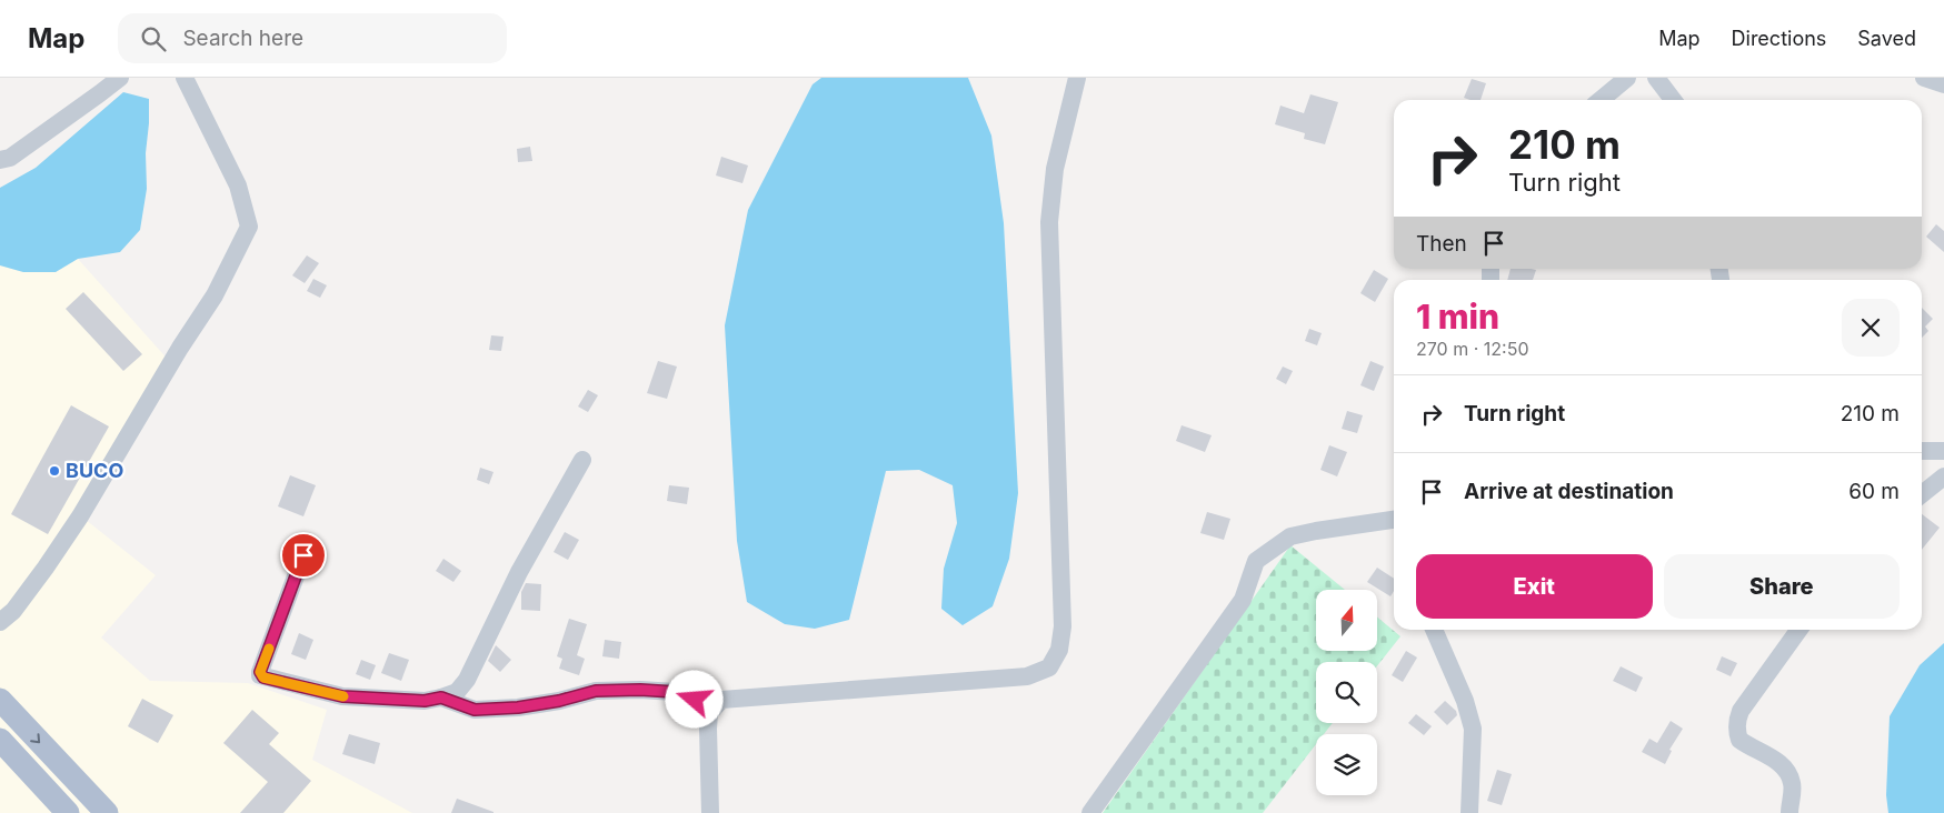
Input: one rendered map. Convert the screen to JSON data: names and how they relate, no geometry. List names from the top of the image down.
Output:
{
  "places": ["BUCO"],
  "north": "top",
  "page": {
    "header": "Map",
    "search": "Search here",
    "nav": ["Map", "Directions", "Saved"],
    "turn": ["210 m", "Turn right"],
    "then": "Then",
    "heading": ["1 min", "270 m · 12:50"],
    "list": [
      {
        "name": "Turn right",
        "value": "210 m"
      },
      {
        "name": "Arrive at destination",
        "value": "60 m"
      }
    ],
    "buttons": ["Exit", "Share"]
  }
}
